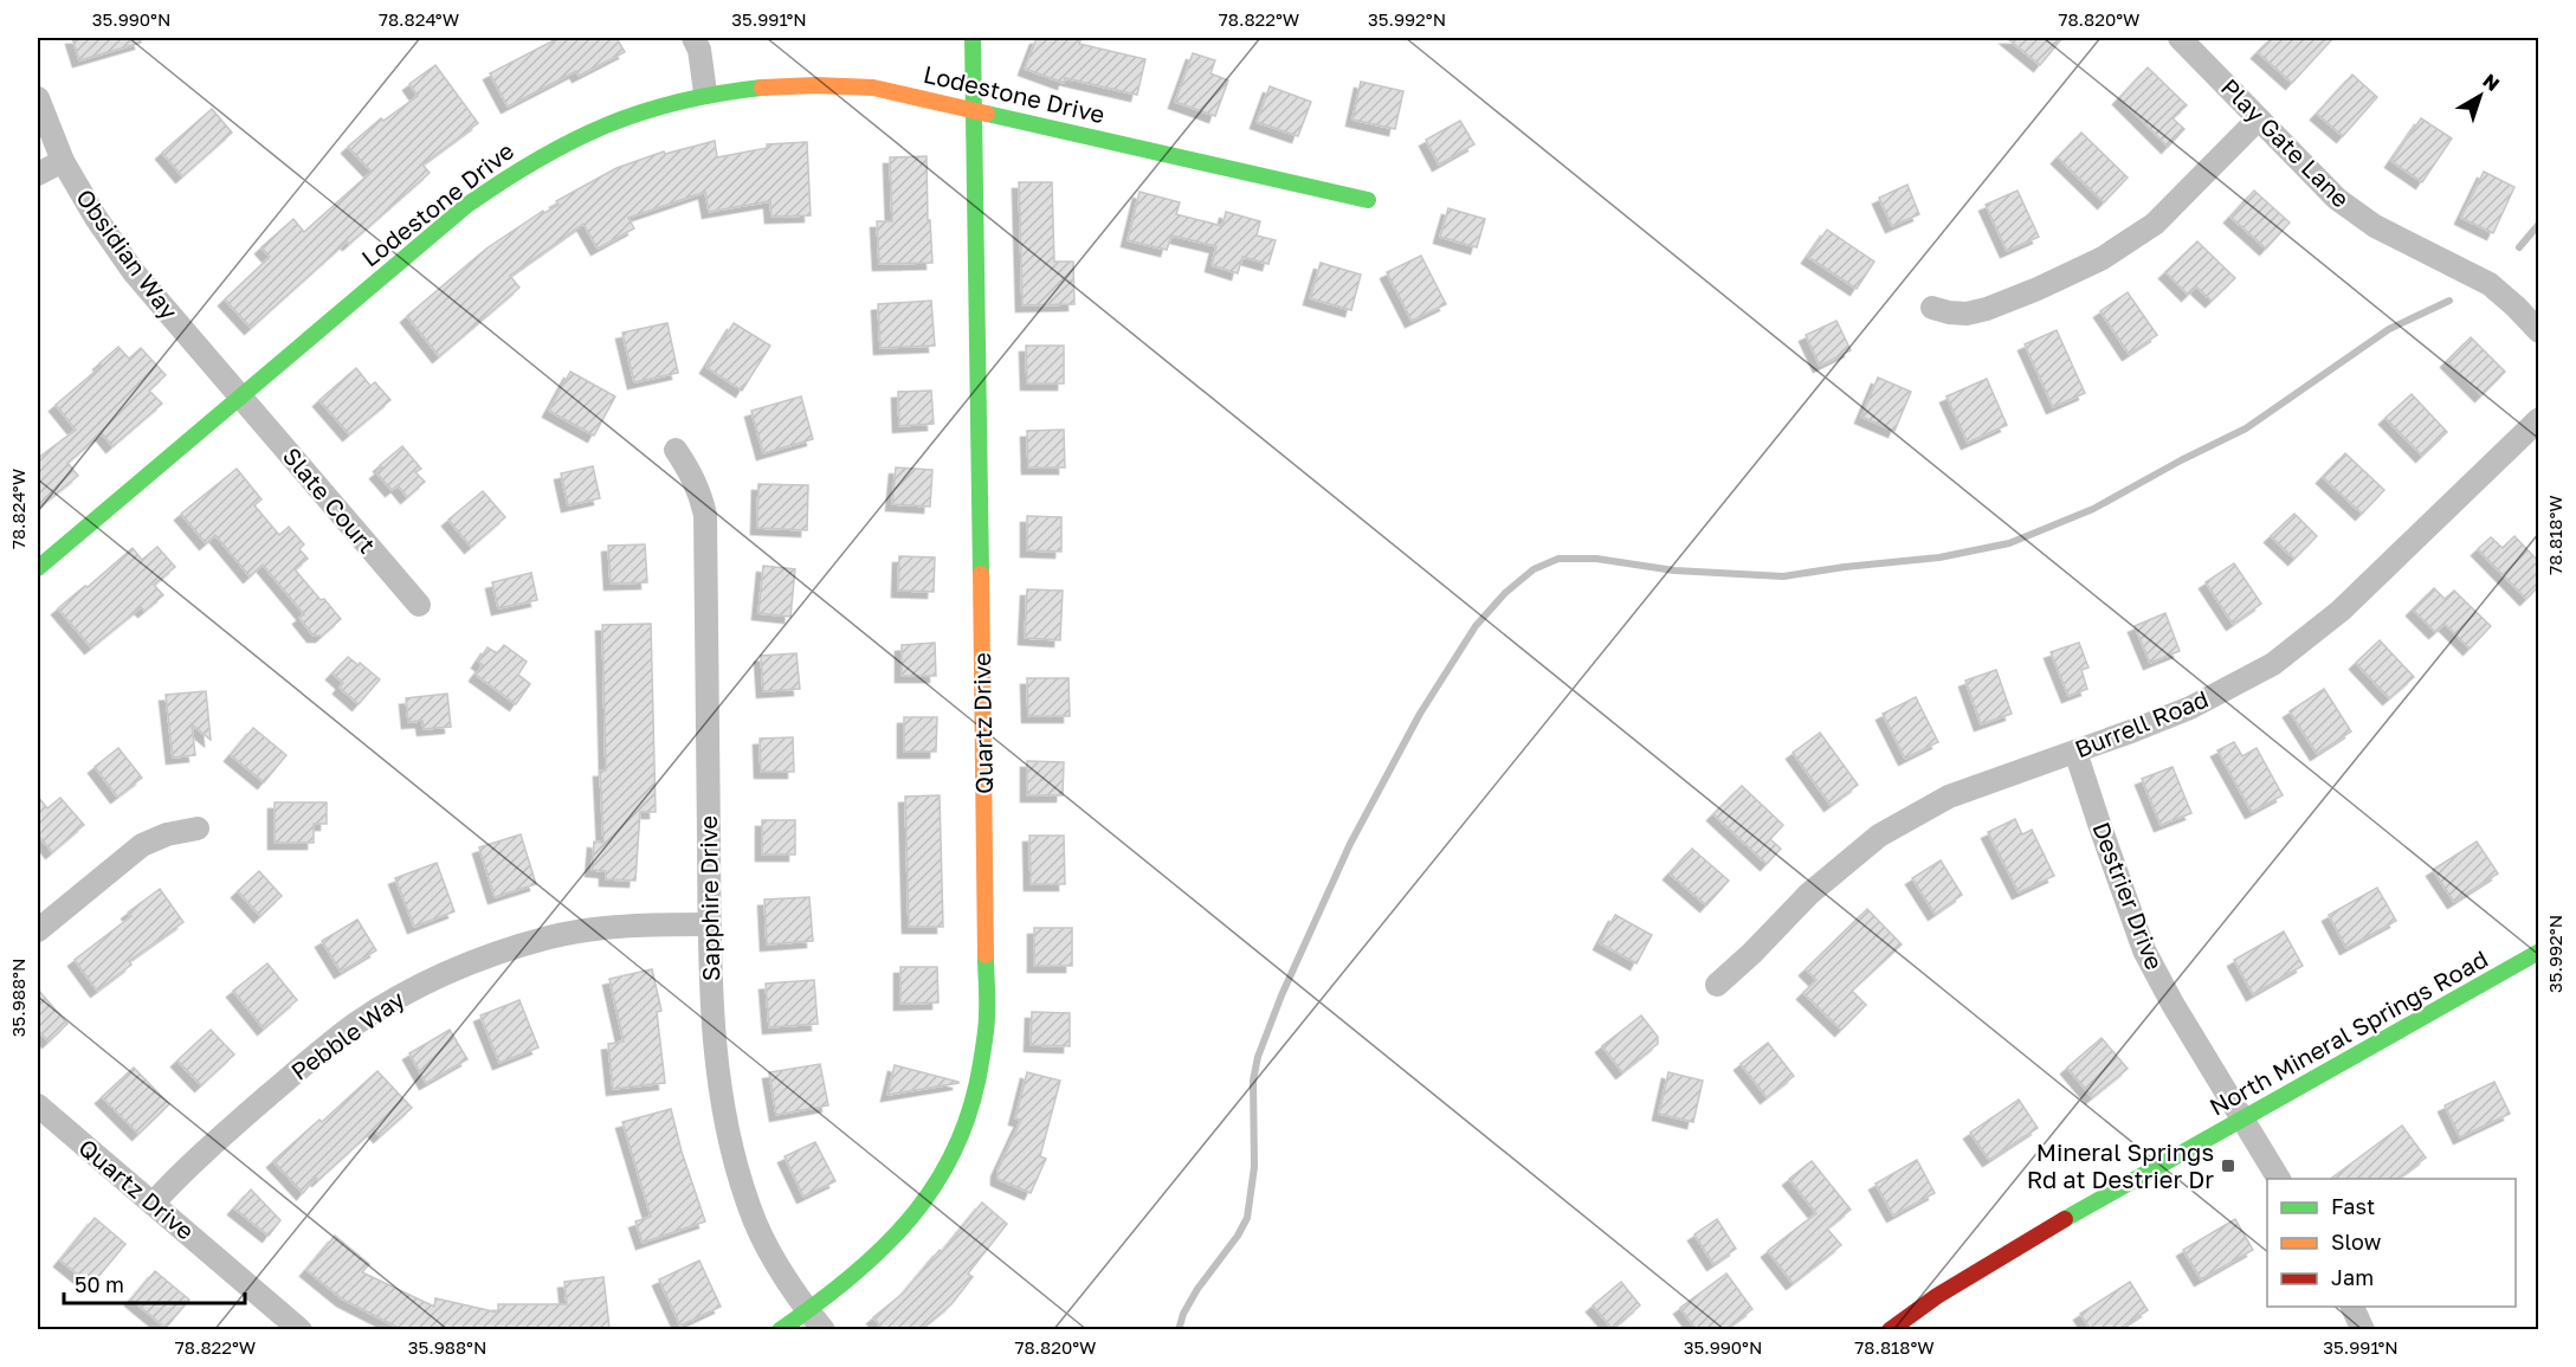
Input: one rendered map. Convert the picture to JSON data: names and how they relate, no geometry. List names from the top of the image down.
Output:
{
  "streets": {
    "street": [
      "Lodestone Drive",
      "Play Gate Lane",
      "Obsidian Way",
      "Slate Court",
      "Quartz Drive",
      "Burrell Road",
      "Destrier Drive",
      "Sapphire Drive",
      "North Mineral Springs Road",
      "Pebble Way"
    ]
  },
  "crossings": [
    ["Lodestone Drive", "Obsidian Way"],
    ["Lodestone Drive", "Slate Court"],
    ["Lodestone Drive", "Quartz Drive"],
    ["Obsidian Way", "Slate Court"],
    ["Quartz Drive", "Sapphire Drive"],
    ["Quartz Drive", "Pebble Way"],
    ["Burrell Road", "Destrier Drive"],
    ["Destrier Drive", "North Mineral Springs Road"],
    ["Sapphire Drive", "Pebble Way"]
  ],
  "places": {
    "transit": ["Mineral Springs Rd at Destrier Dr"]
  },
  "legend": ["Fast", "Slow", "Jam"],
  "scale_bar": "50 m",
  "north": "top right",
  "coordinates": [
    "35.990°N",
    "78.824°W",
    "35.991°N",
    "78.822°W",
    "35.992°N",
    "78.820°W",
    "78.818°W",
    "35.988°N"
  ]
}
